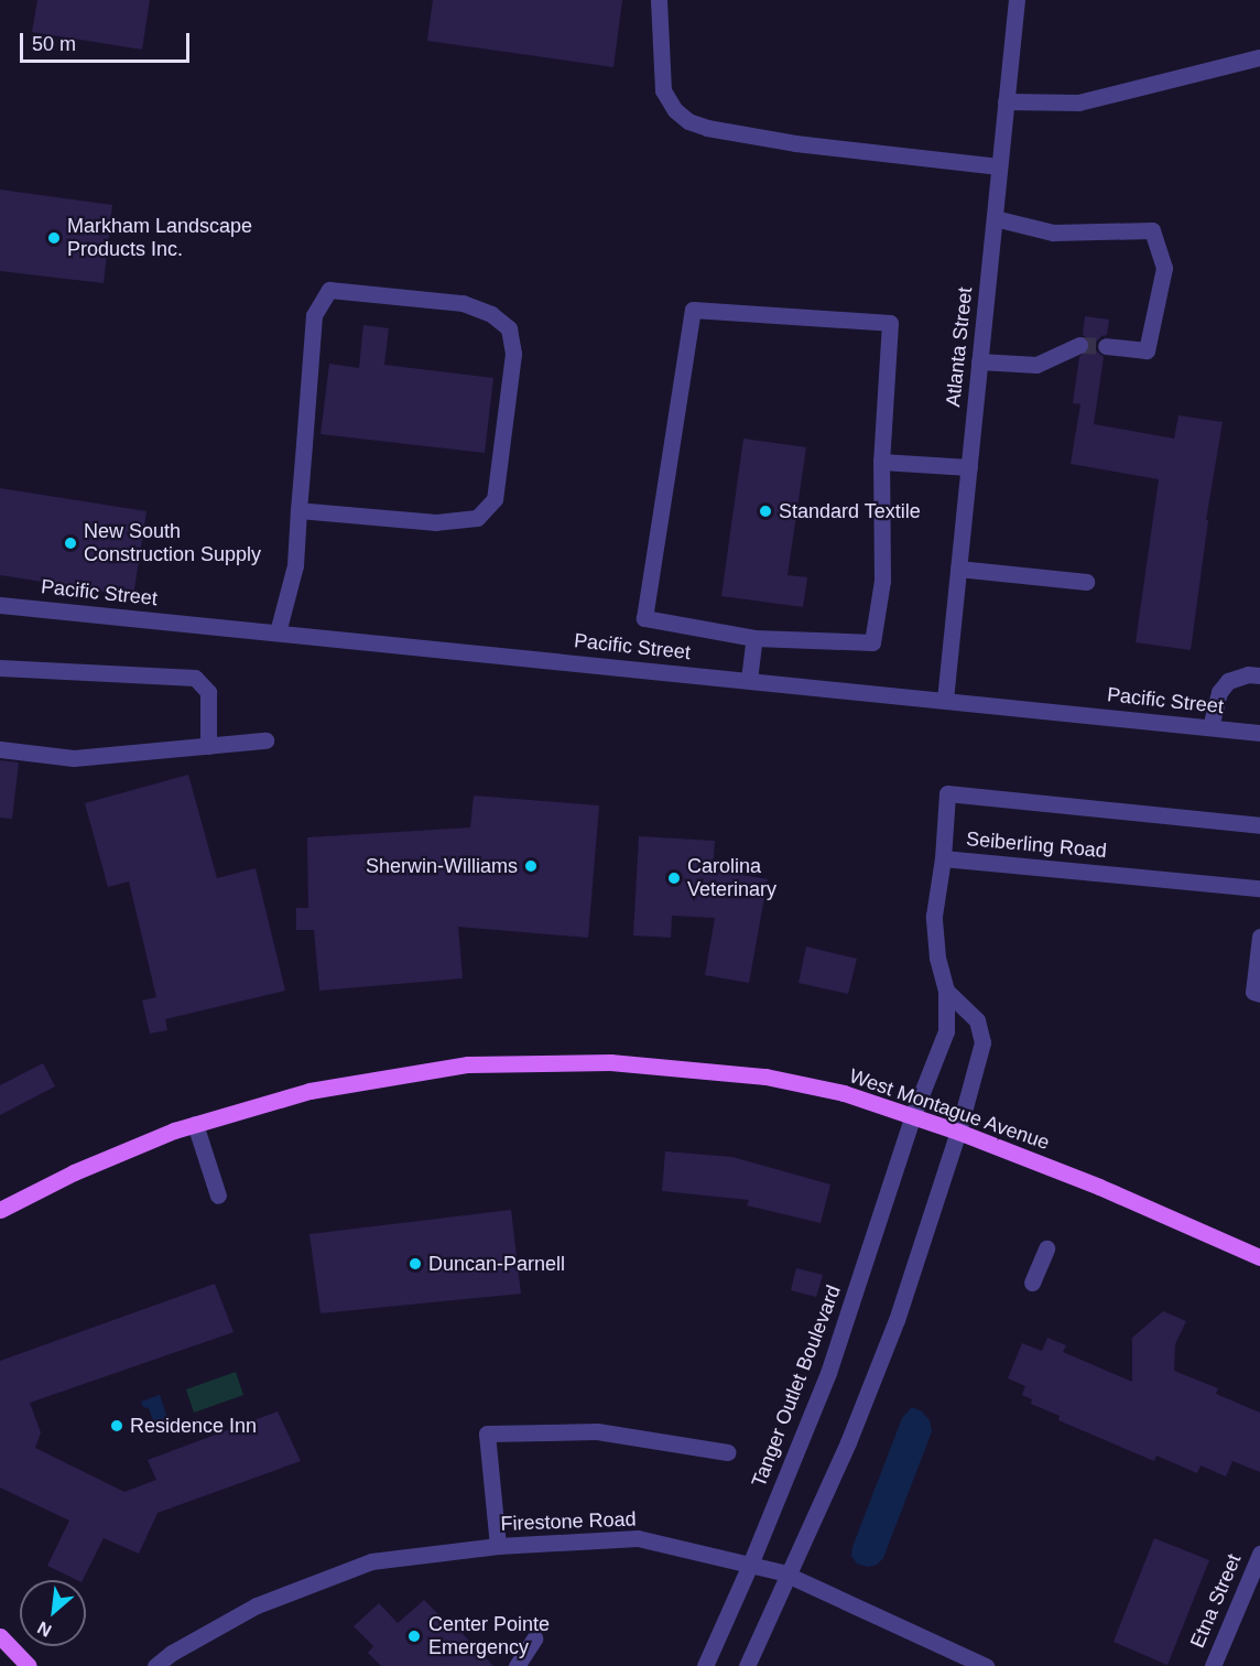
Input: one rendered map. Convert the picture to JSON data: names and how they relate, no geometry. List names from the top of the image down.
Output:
{
  "streets": {
    "main road": ["West Montague Avenue"],
    "street": [
      "Atlanta Street",
      "Pacific Street",
      "Seiberling Road",
      "Tanger Outlet Boulevard",
      "Firestone Road",
      "Etna Street"
    ]
  },
  "crossings": [
    ["Atlanta Street", "Pacific Street"],
    ["Seiberling Road", "West Montague Avenue"],
    ["Seiberling Road", "Tanger Outlet Boulevard"],
    ["West Montague Avenue", "Tanger Outlet Boulevard"],
    ["Tanger Outlet Boulevard", "Firestone Road"]
  ],
  "places": [
    "Markham Landscape Products Inc.",
    "Standard Textile",
    "New South Construction Supply",
    "Sherwin-Williams",
    "Carolina Veterinary",
    "Duncan-Parnell",
    "Residence Inn",
    "Center Pointe Emergency"
  ],
  "scale_bar": "50 m",
  "north": "bottom left"
}
